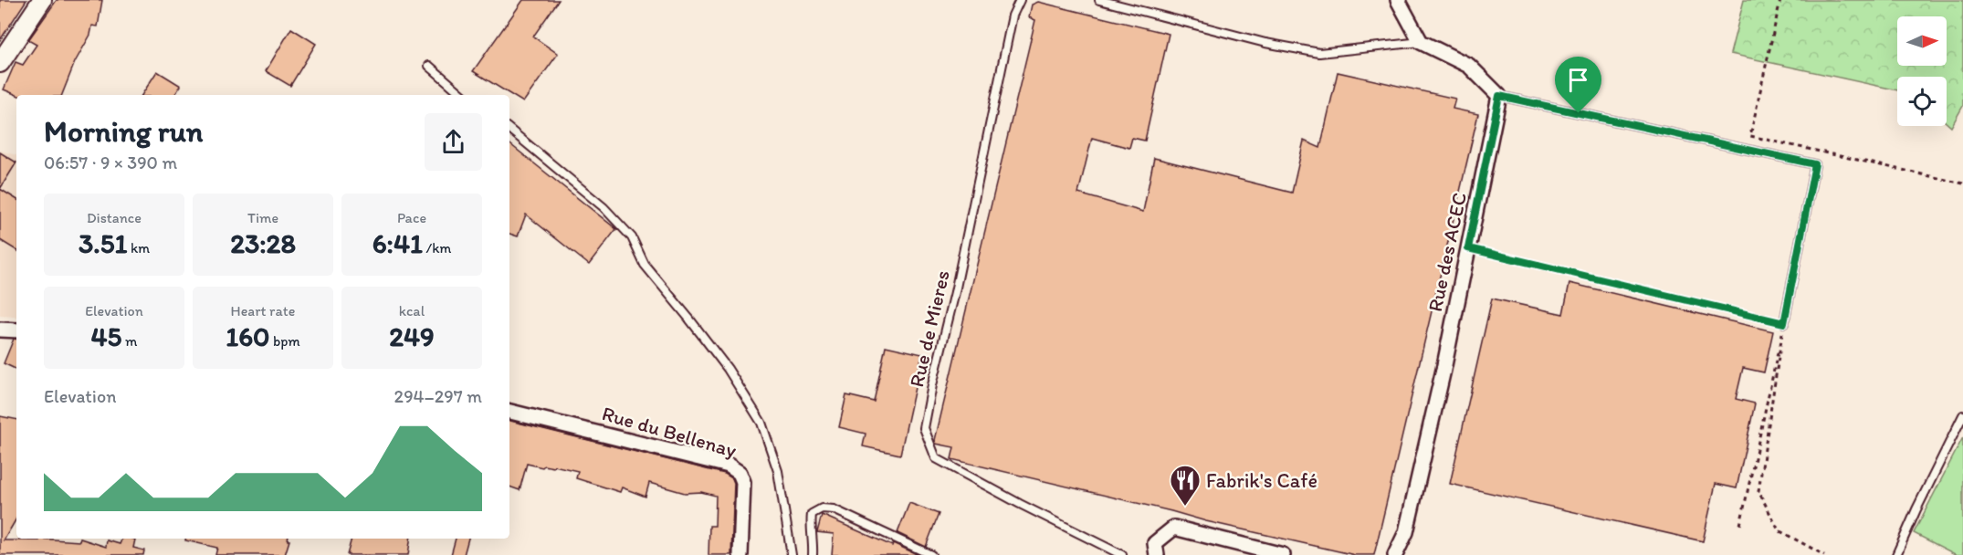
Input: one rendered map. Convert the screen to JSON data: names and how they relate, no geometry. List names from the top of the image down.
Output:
{
  "streets": {
    "street": ["Rue des ACEC", "Rue du Bellenay"],
    "lane": ["Rue de Mieres"]
  },
  "places": {
    "restaurant": ["Fabrik's Café"]
  },
  "north": "right",
  "page": {
    "heading": ["Morning run", "06:57 · 9 × 390 m"],
    "stats": [
      ["Distance", "3.51 km"],
      ["Time", "23:28"],
      ["Pace", "6:41 /km"],
      ["Elevation", "45 m"],
      ["Heart rate", "160 bpm"],
      ["kcal", "249"]
    ],
    "chart": ["Elevation", "294–297 m"]
  }
}
